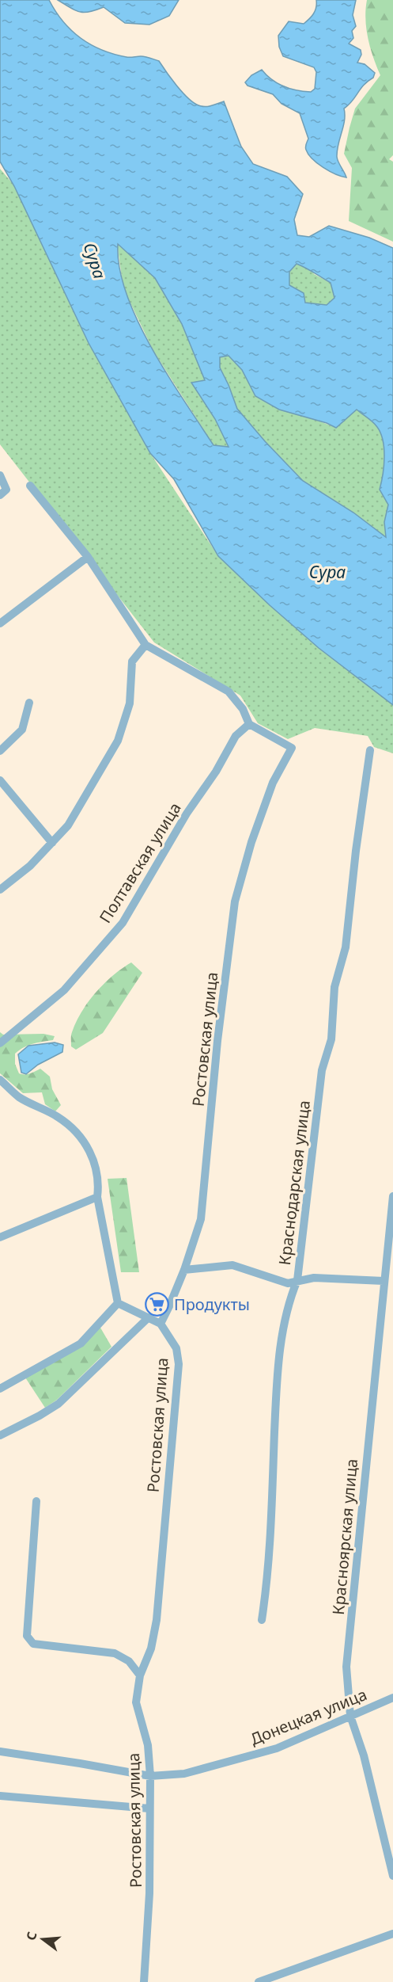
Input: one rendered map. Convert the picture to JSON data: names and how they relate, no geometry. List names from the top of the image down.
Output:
{
  "streets": {
    "street": [
      "Полтавская улица",
      "Ростовская улица",
      "Краснодарская улица",
      "Красноярская улица",
      "Донецкая улица"
    ]
  },
  "crossings": [
    ["Полтавская улица", "Ростовская улица"],
    ["Ростовская улица", "Донецкая улица"],
    ["Красноярская улица", "Донецкая улица"]
  ],
  "water": ["Сура"],
  "places": {
    "supermarket": ["Продукты"]
  },
  "north": "left"
}
